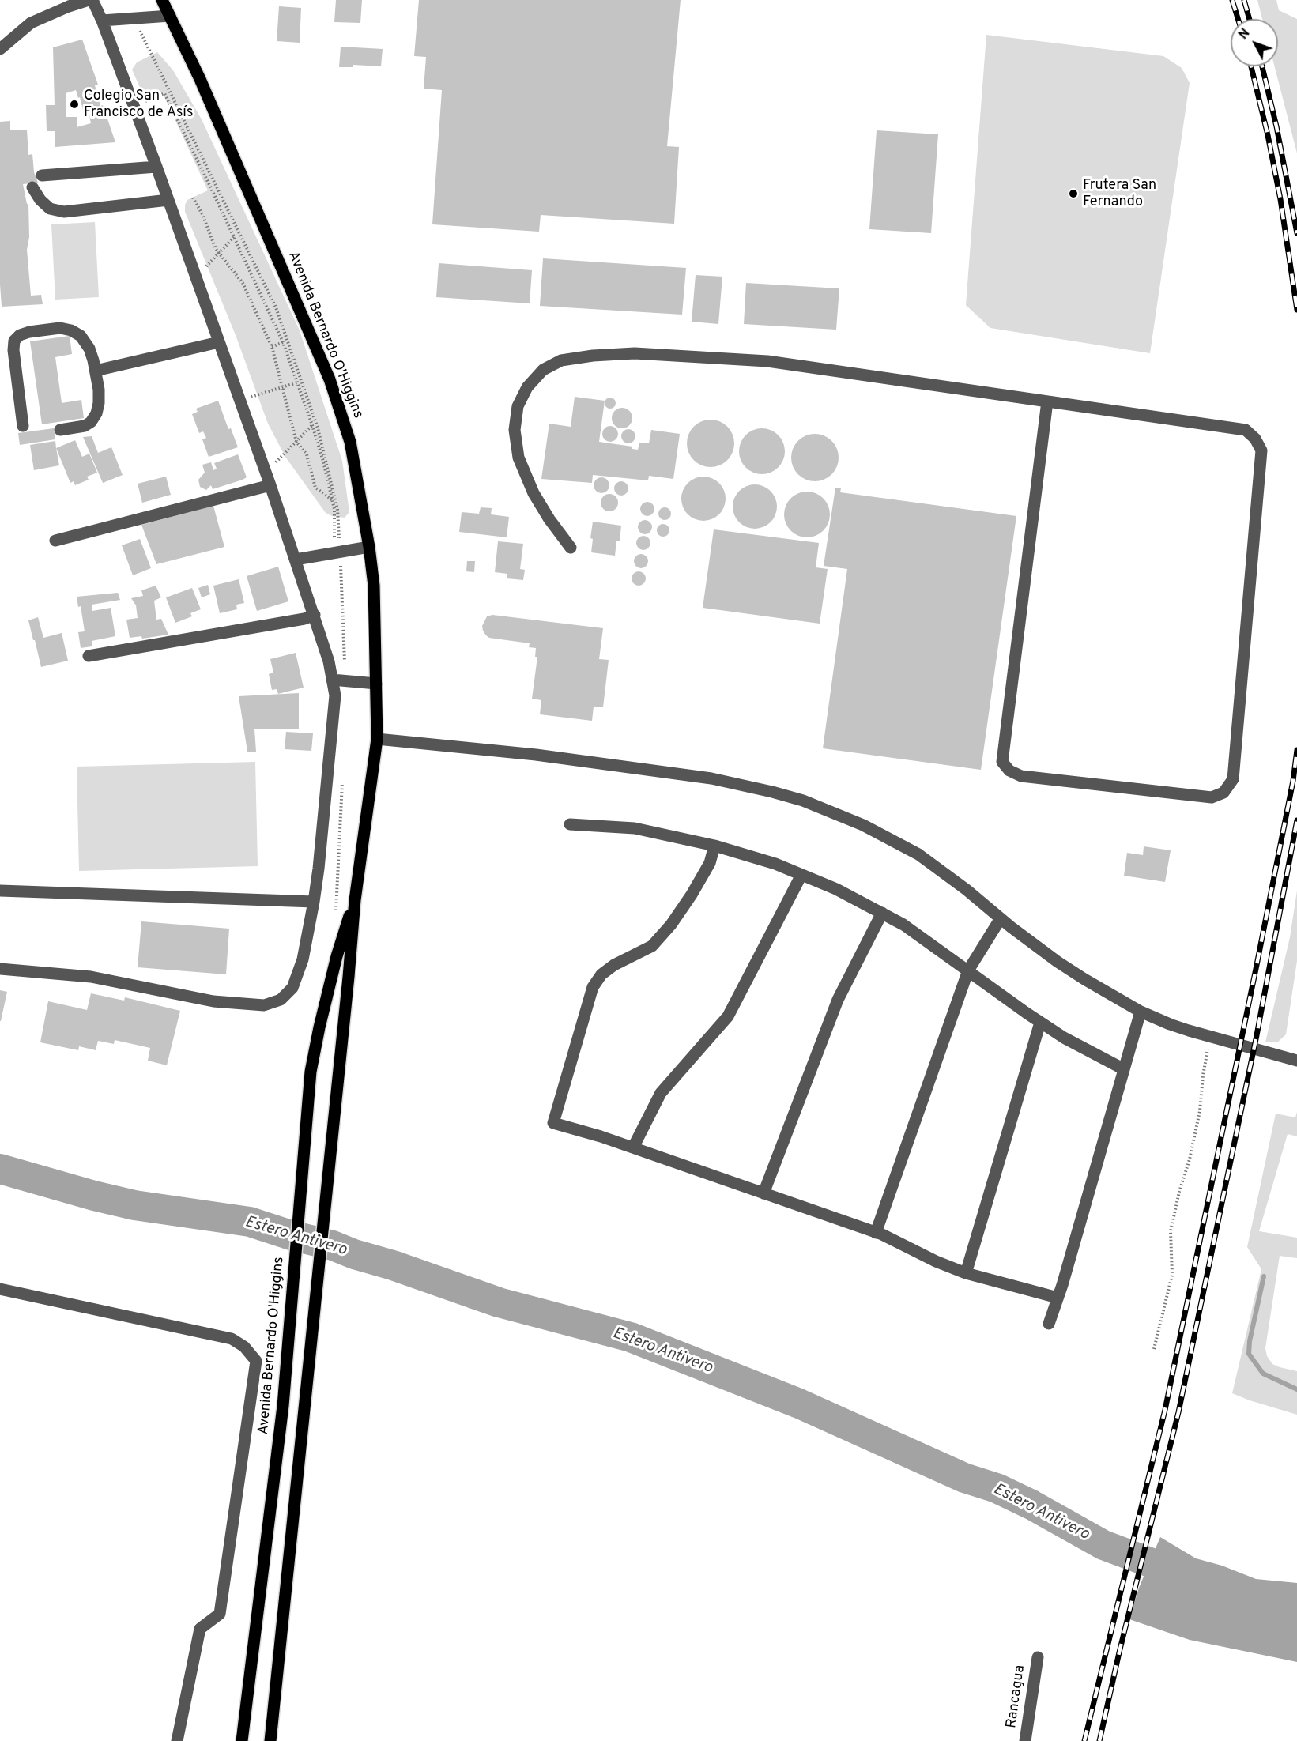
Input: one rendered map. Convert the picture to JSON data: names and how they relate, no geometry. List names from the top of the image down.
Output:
{
  "streets": {
    "main road": ["Avenida Bernardo O'Higgins"],
    "street": ["Rancagua"]
  },
  "water": ["Estero Antivero"],
  "places": ["Colegio San Francisco de Asís", "Frutera San Fernando"],
  "north": "top left"
}
